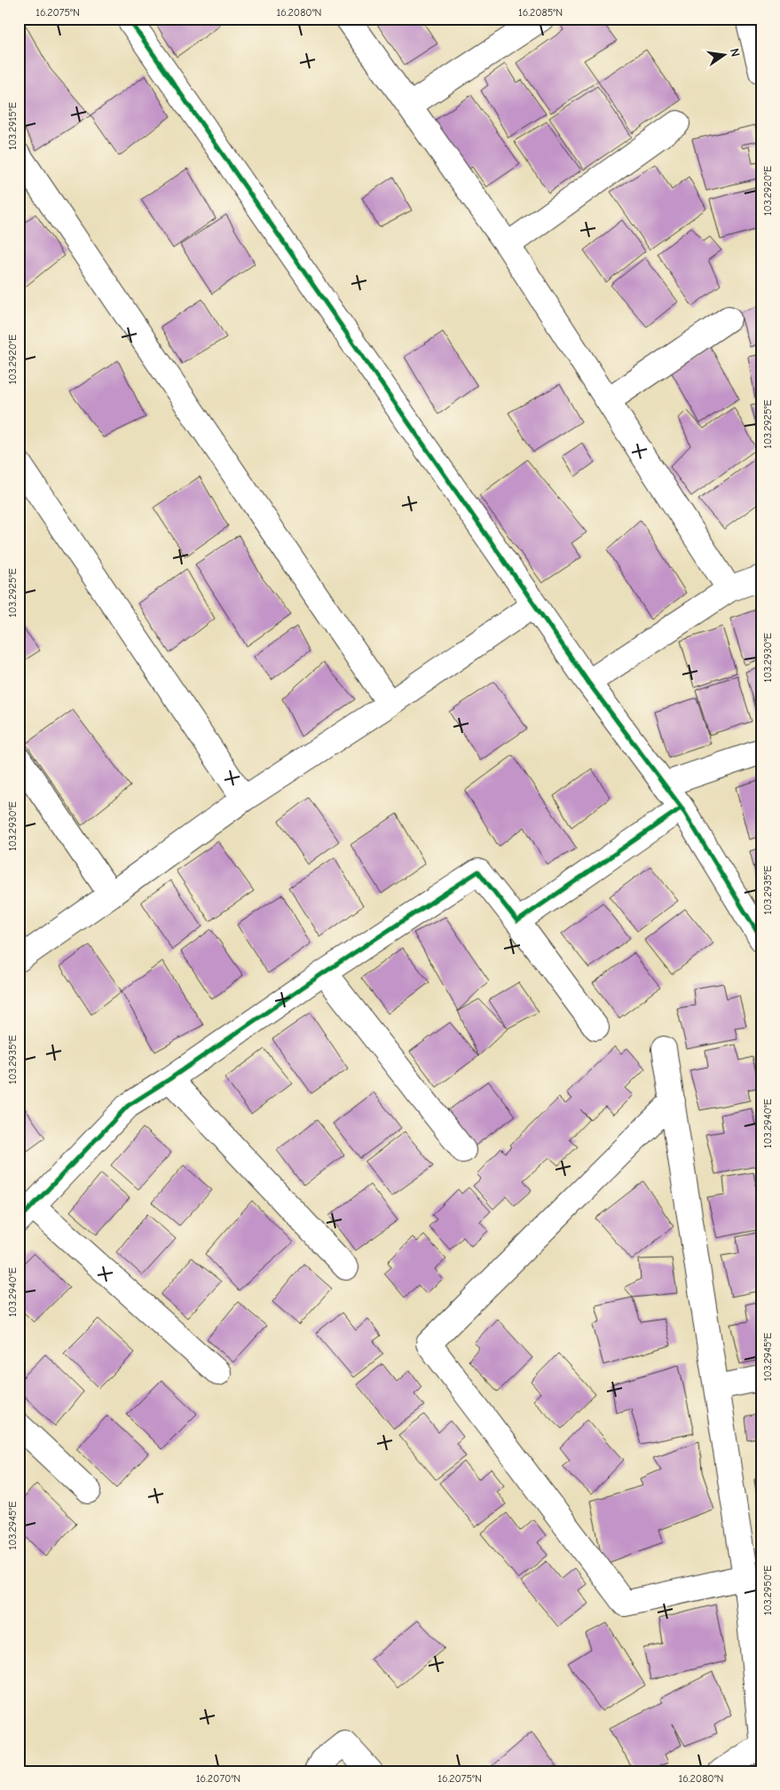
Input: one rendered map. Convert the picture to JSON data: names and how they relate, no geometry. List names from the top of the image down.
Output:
{
  "north": "right",
  "coordinates": [
    "16.2075°N",
    "16.2080°N",
    "16.2085°N",
    "103.2915°E",
    "103.2920°E",
    "103.2925°E",
    "103.2930°E",
    "103.2935°E",
    "103.2940°E",
    "103.2945°E",
    "103.2950°E",
    "16.2070°N"
  ]
}
